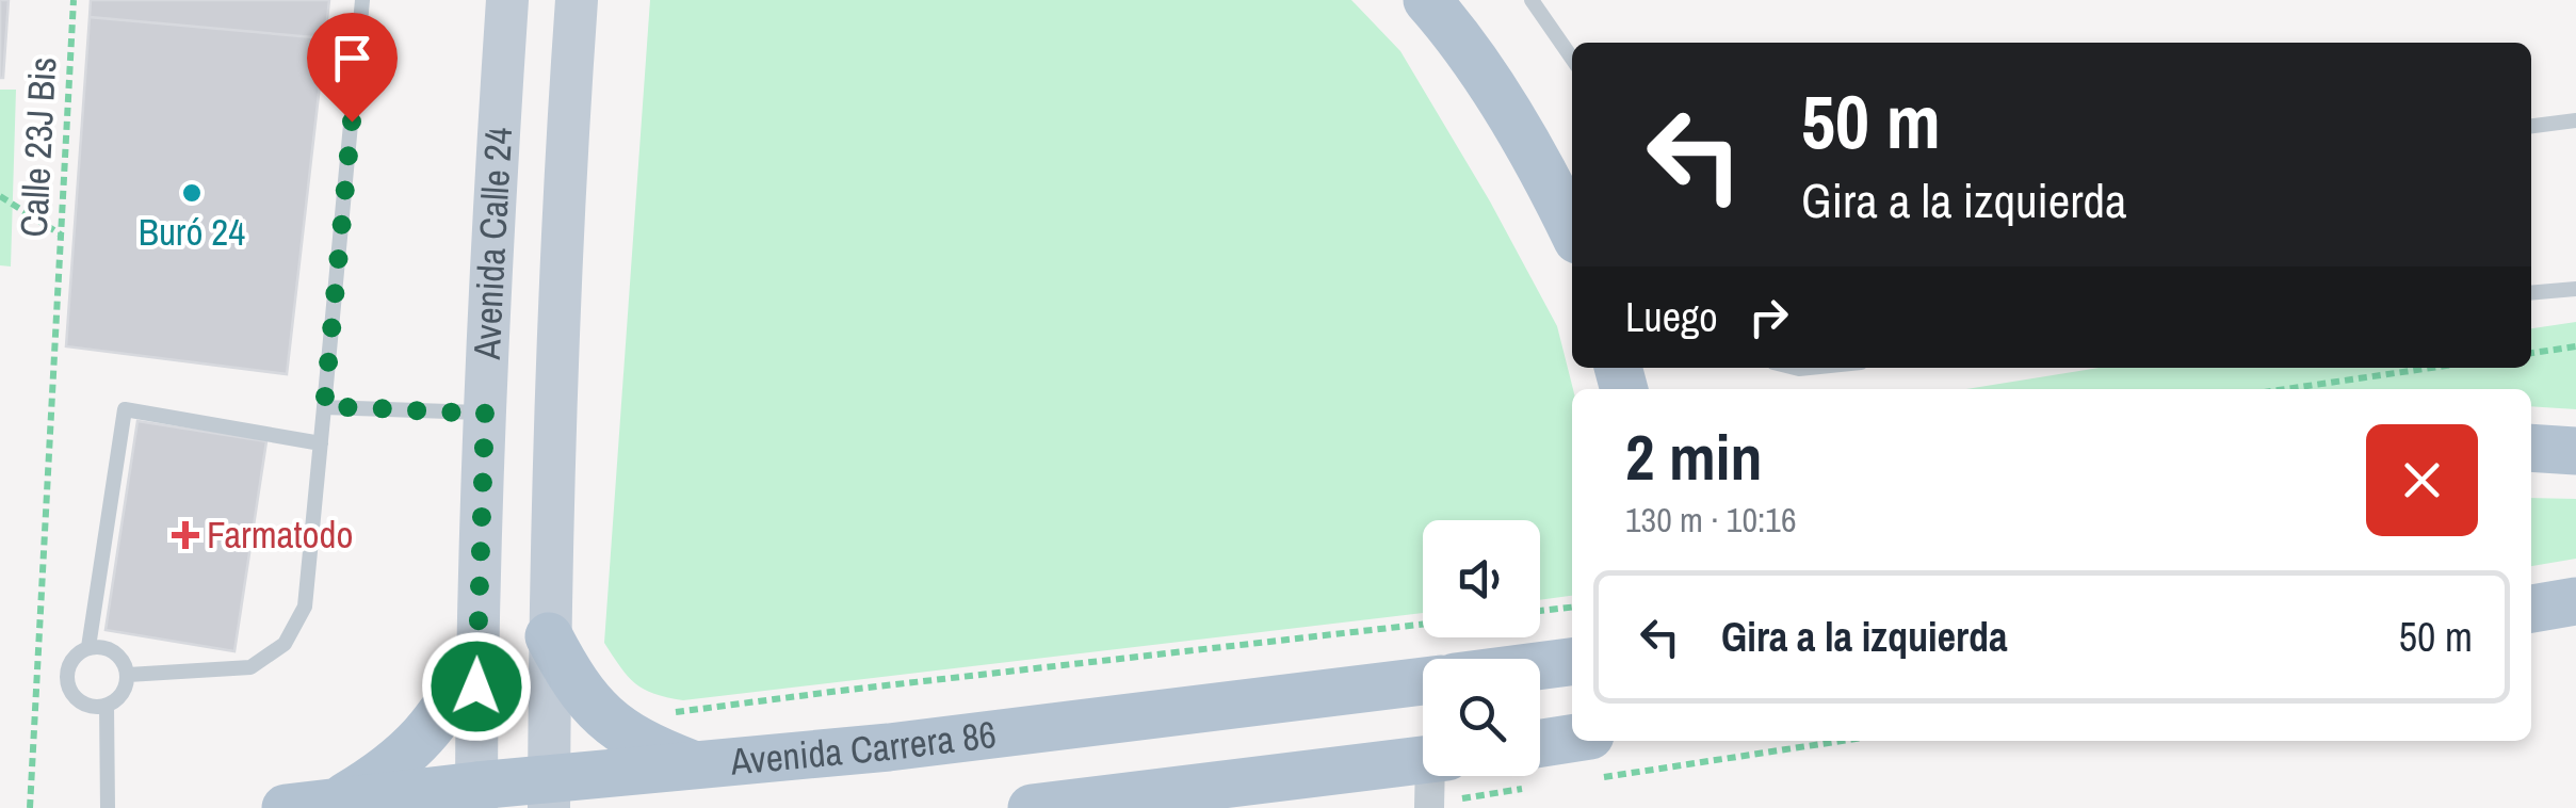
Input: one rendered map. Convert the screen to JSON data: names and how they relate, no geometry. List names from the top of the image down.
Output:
{
  "streets": {
    "main road": ["Avenida Calle 24", "Avenida Carrera 86"],
    "path": ["Calle 23J Bis"]
  },
  "crossings": [
    ["Avenida Calle 24", "Avenida Carrera 86"]
  ],
  "places": {
    "other": ["Buró 24"],
    "health": ["Farmatodo"]
  },
  "page": {
    "turn": ["50 m", "Gira a la izquierda"],
    "then": "Luego",
    "heading": ["2 min", "130 m · 10:16"],
    "list": [
      {
        "name": "Gira a la izquierda",
        "value": "50 m"
      }
    ]
  }
}
